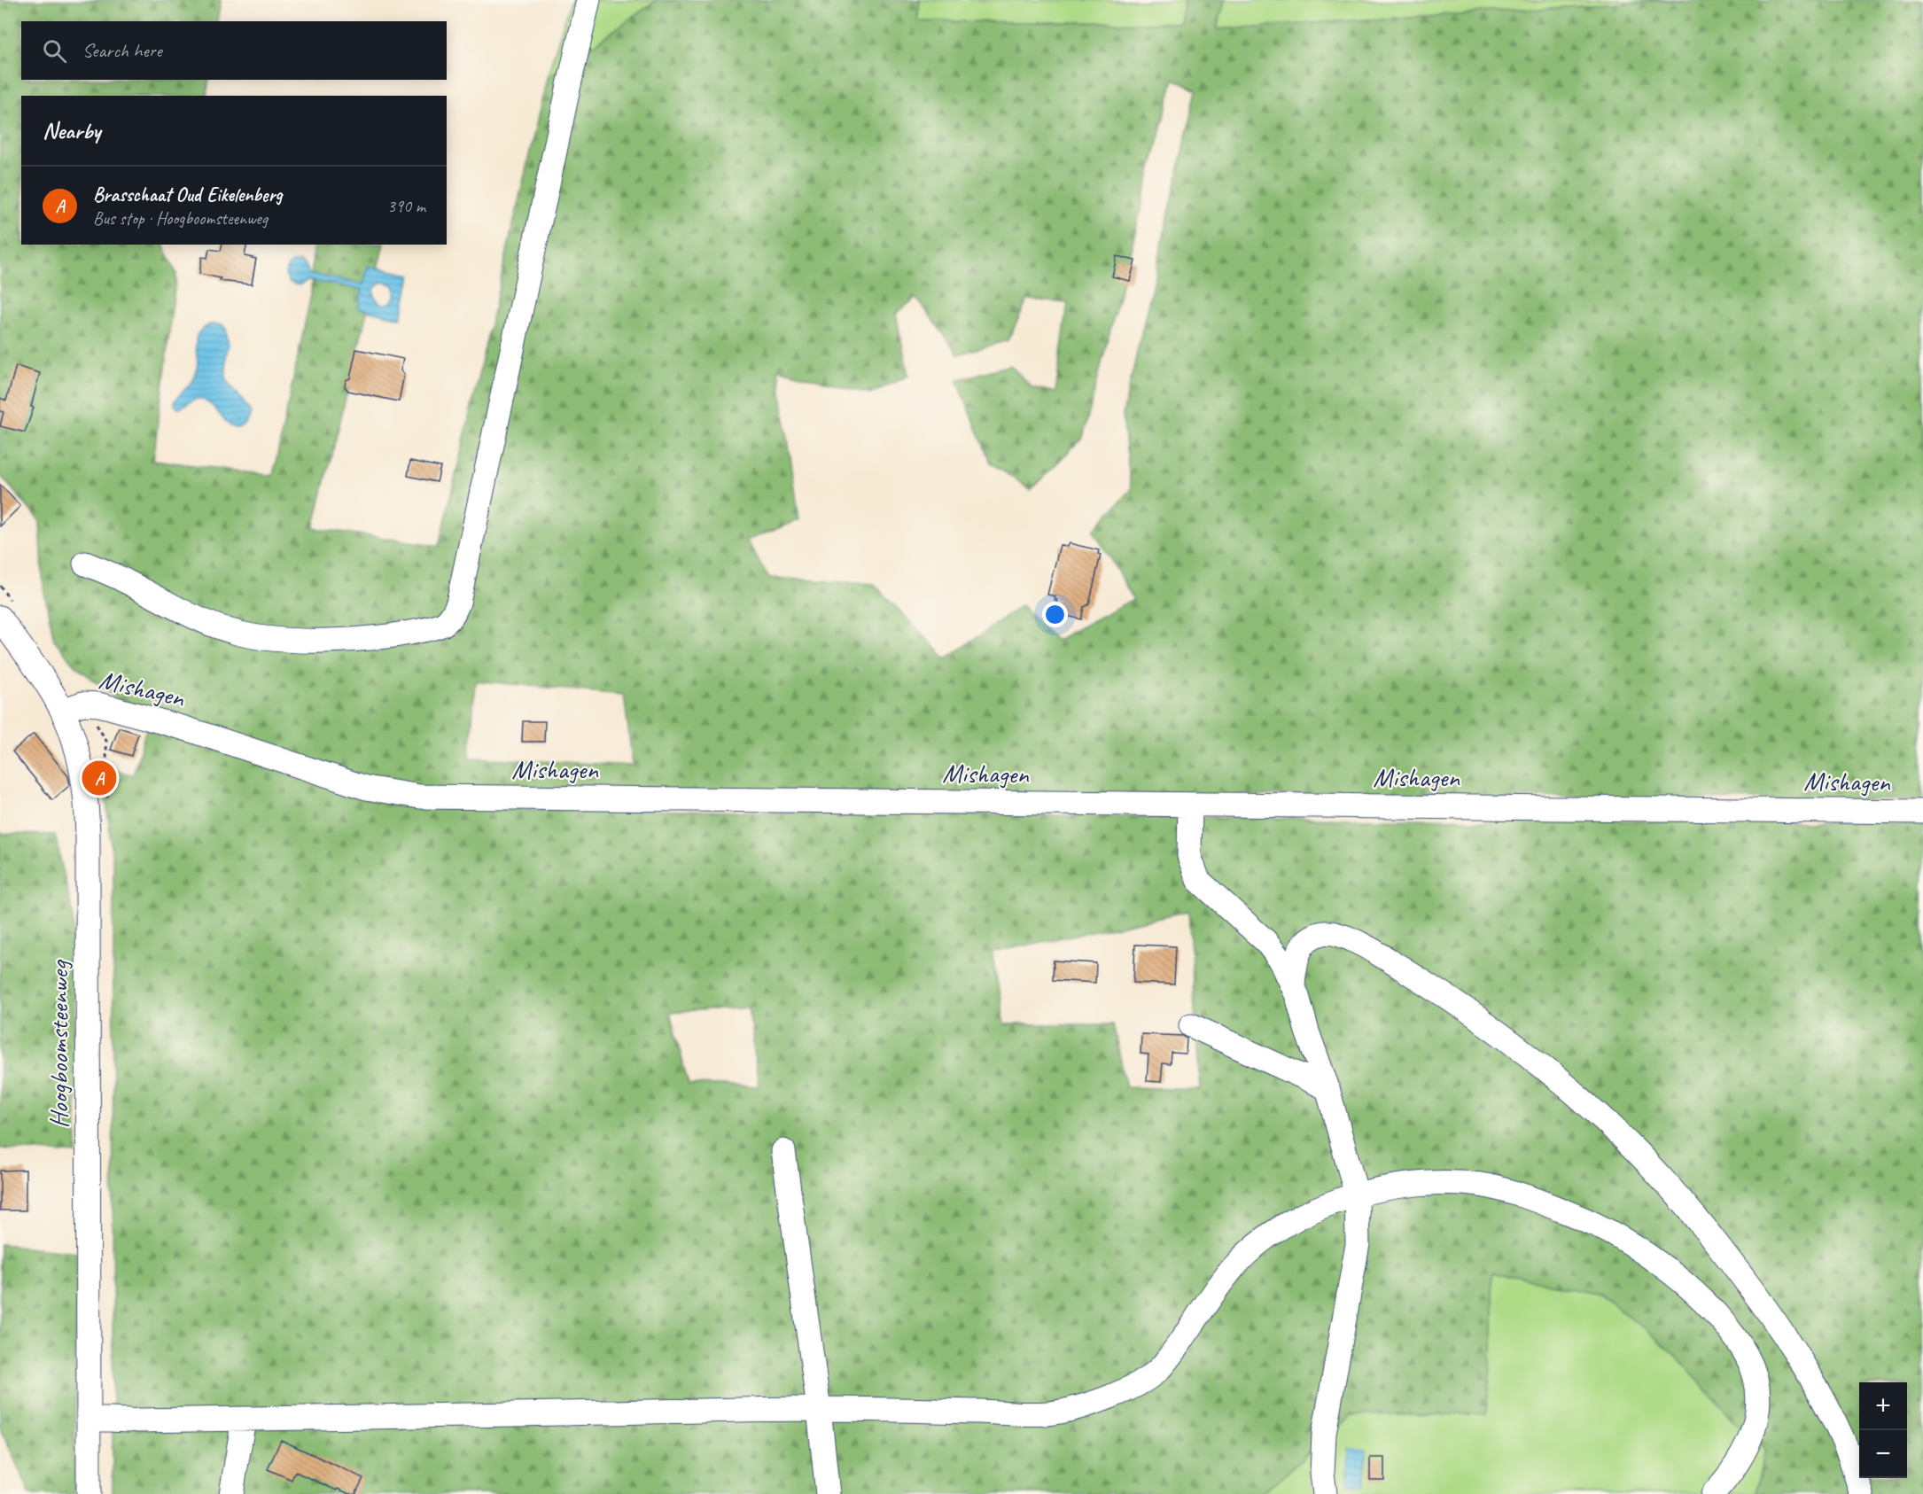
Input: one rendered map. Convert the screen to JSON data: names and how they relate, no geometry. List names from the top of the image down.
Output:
{
  "streets": {
    "street": ["Mishagen", "Hoogboomsteenweg"]
  },
  "crossings": [
    ["Mishagen", "Hoogboomsteenweg"]
  ],
  "page": {
    "search": "Search here",
    "heading": "Nearby",
    "list": [
      {
        "mark": "A",
        "name": "Brasschaat Oud Eikelenberg",
        "note": "Bus stop · Hoogboomsteenweg",
        "value": "390 m"
      }
    ],
    "pins": "A",
    "map_buttons": ["+", "−"]
  }
}
